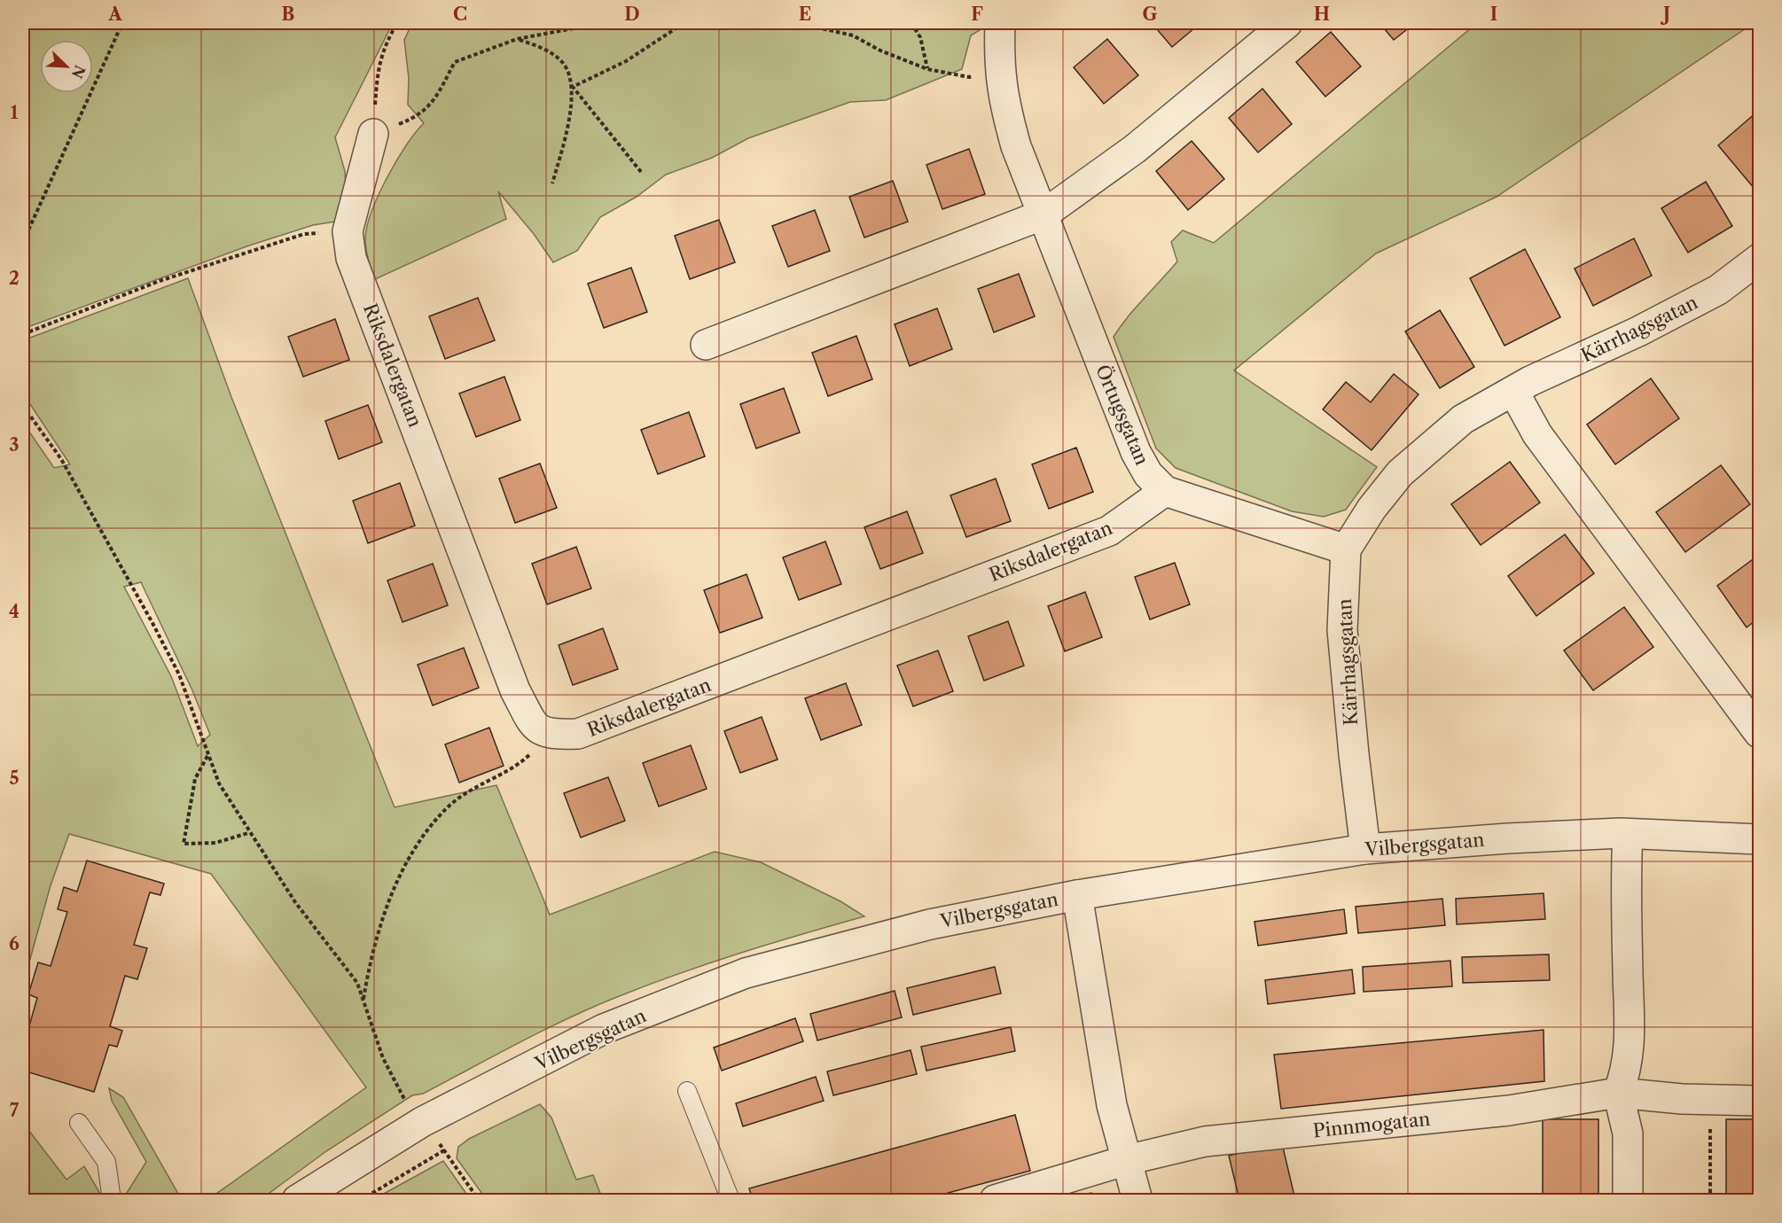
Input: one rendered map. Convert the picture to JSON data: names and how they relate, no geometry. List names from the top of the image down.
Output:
{
  "streets": {
    "street": [
      "Kärrhagsgatan",
      "Riksdalergatan",
      "Örtugsgatan",
      "Vilbergsgatan",
      "Pinnmogatan"
    ]
  },
  "crossings": [
    ["Kärrhagsgatan", "Örtugsgatan"],
    ["Kärrhagsgatan", "Vilbergsgatan"],
    ["Riksdalergatan", "Örtugsgatan"]
  ],
  "north": "bottom right",
  "grid": {
    "columns": [
      "A",
      "B",
      "C",
      "D",
      "E",
      "F",
      "G",
      "H",
      "I",
      "J"
    ],
    "rows": [
      "1",
      "2",
      "3",
      "4",
      "5",
      "6",
      "7"
    ]
  }
}
